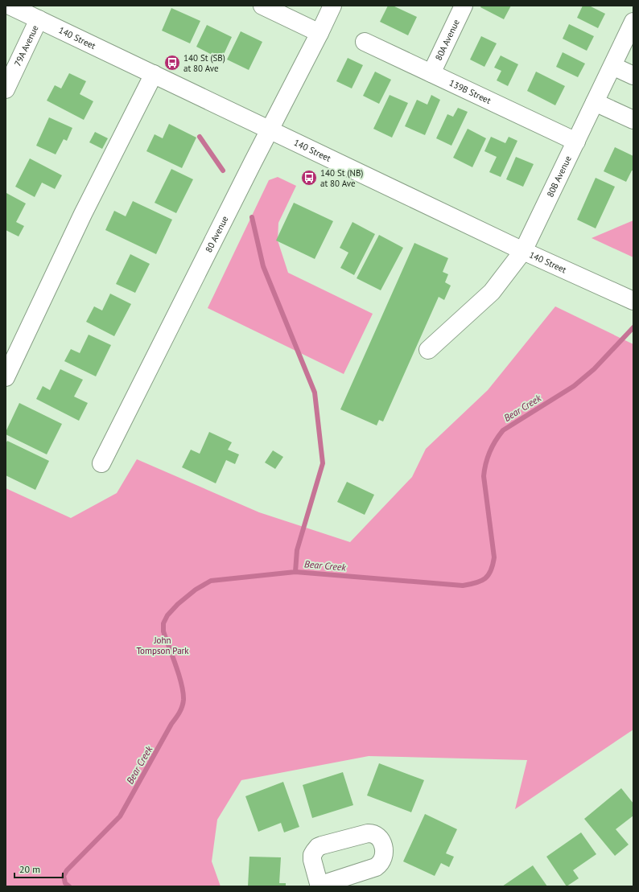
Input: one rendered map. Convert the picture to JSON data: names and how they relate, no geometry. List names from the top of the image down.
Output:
{
  "streets": {
    "street": [
      "140 Street",
      "80A Avenue",
      "79A Avenue",
      "139B Street",
      "80B Avenue",
      "80 Avenue"
    ]
  },
  "crossings": [
    ["140 Street", "79A Avenue"],
    ["140 Street", "80B Avenue"],
    ["140 Street", "80 Avenue"],
    ["80A Avenue", "139B Street"],
    ["139B Street", "80B Avenue"]
  ],
  "water": ["Bear Creek"],
  "parks": ["John Tompson Park"],
  "places": {
    "bus stop": ["140 St (SB) at 80 Ave", "140 St (NB) at 80 Ave"]
  },
  "scale_bar": "20 m"
}
